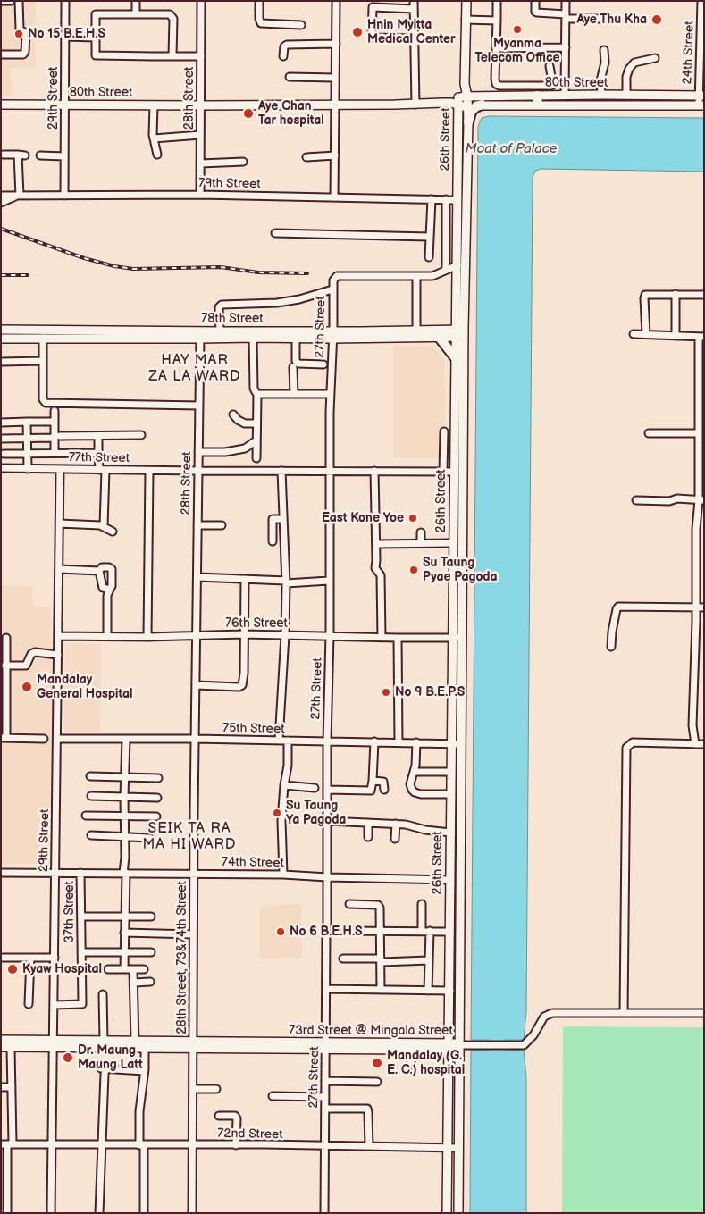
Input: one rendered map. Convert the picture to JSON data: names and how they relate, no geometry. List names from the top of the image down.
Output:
{
  "streets": {
    "main road": [
      "80th Street",
      "26th Street",
      "78th Street",
      "73rd Street @ Mingala Street"
    ],
    "street": [
      "24th Street",
      "29th Street",
      "28th Street",
      "79th Street",
      "27th Street",
      "77th Street",
      "76th Street",
      "75th Street",
      "74th Street",
      "37th Street",
      "28th Street, 73&74th Street",
      "72nd Street"
    ]
  },
  "crossings": [
    ["24th Street", "80th Street"],
    ["80th Street", "29th Street"],
    ["80th Street", "28th Street"],
    ["80th Street", "26th Street"],
    ["29th Street", "79th Street"],
    ["29th Street", "77th Street"],
    ["29th Street", "76th Street"],
    ["29th Street", "75th Street"],
    ["29th Street", "74th Street"],
    ["29th Street", "37th Street"],
    ["29th Street", "73rd Street @ Mingala Street"],
    ["29th Street", "72nd Street"],
    ["28th Street", "79th Street"],
    ["28th Street", "78th Street"],
    ["28th Street", "77th Street"],
    ["28th Street", "76th Street"],
    ["28th Street", "75th Street"],
    ["28th Street", "28th Street, 73&74th Street"],
    ["26th Street", "79th Street"],
    ["26th Street", "78th Street"],
    ["26th Street", "27th Street"],
    ["26th Street", "76th Street"],
    ["26th Street", "75th Street"],
    ["26th Street", "74th Street"],
    ["26th Street", "73rd Street @ Mingala Street"],
    ["26th Street", "72nd Street"],
    ["78th Street", "27th Street"],
    ["27th Street", "77th Street"],
    ["27th Street", "76th Street"],
    ["27th Street", "75th Street"],
    ["27th Street", "74th Street"],
    ["27th Street", "73rd Street @ Mingala Street"],
    ["27th Street", "72nd Street"],
    ["75th Street", "28th Street, 73&74th Street"],
    ["74th Street", "37th Street"],
    ["74th Street", "28th Street, 73&74th Street"],
    ["28th Street, 73&74th Street", "73rd Street @ Mingala Street"],
    ["28th Street, 73&74th Street", "72nd Street"]
  ],
  "districts": ["HAY MAR ZA LA WARD", "SEIK TA RA MA HI WARD"],
  "water": ["Moat of Palace"],
  "places": [
    "Aye Thu Kha",
    "Myanma Telecom Office",
    "Hnin Myitta Medical Center",
    "No 15 B.E.H.S",
    "Aye Chan Tar hospital",
    "East Kone Yoe",
    "Su Taung Pyae Pagoda",
    "Mandalay General Hospital",
    "No 9 B.E.P.S",
    "Su Taung Ya Pagoda",
    "No 6 B.E.H.S",
    "Kyaw Hospital",
    "Dr. Maung Maung Latt",
    "Mandalay (G. E. C.) hospital"
  ]
}
